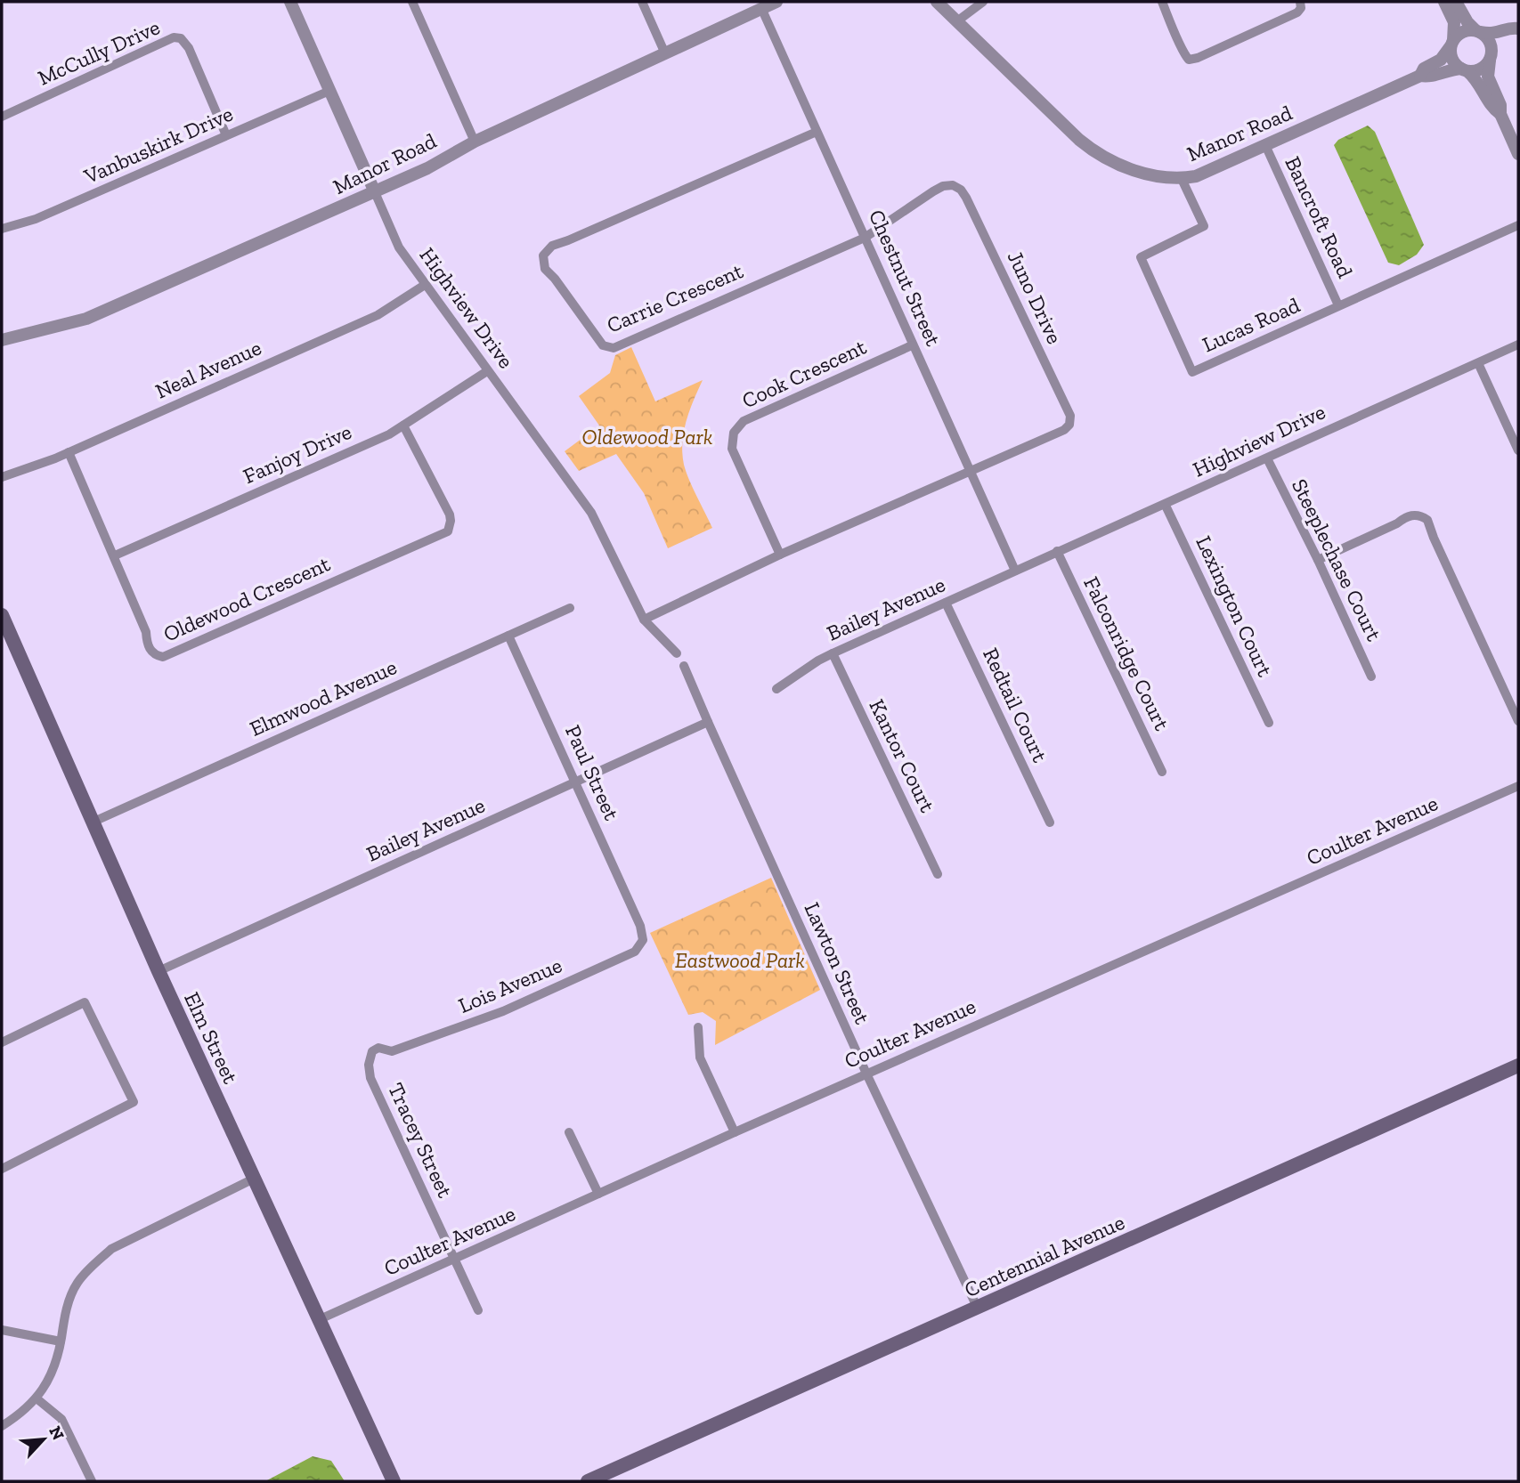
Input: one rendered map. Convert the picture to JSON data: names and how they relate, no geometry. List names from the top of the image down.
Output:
{
  "streets": {
    "main road": ["Elm Street", "Centennial Avenue"],
    "street": [
      "McCully Drive",
      "Manor Road",
      "Vanbuskirk Drive",
      "Bancroft Road",
      "Chestnut Street",
      "Juno Drive",
      "Carrie Crescent",
      "Highview Drive",
      "Lucas Road",
      "Neal Avenue",
      "Cook Crescent",
      "Fanjoy Drive",
      "Steeplechase Court",
      "Oldewood Crescent",
      "Lexington Court",
      "Bailey Avenue",
      "Falconridge Court",
      "Elmwood Avenue",
      "Redtail Court",
      "Kantor Court",
      "Paul Street",
      "Coulter Avenue",
      "Lawton Street",
      "Lois Avenue",
      "Tracey Street"
    ]
  },
  "crossings": [
    ["McCully Drive", "Vanbuskirk Drive"],
    ["Manor Road", "Bancroft Road"],
    ["Manor Road", "Chestnut Street"],
    ["Manor Road", "Highview Drive"],
    ["Manor Road", "Lucas Road"],
    ["Vanbuskirk Drive", "Highview Drive"],
    ["Bancroft Road", "Lucas Road"],
    ["Chestnut Street", "Juno Drive"],
    ["Chestnut Street", "Carrie Crescent"],
    ["Chestnut Street", "Highview Drive"],
    ["Chestnut Street", "Cook Crescent"],
    ["Chestnut Street", "Bailey Avenue"],
    ["Juno Drive", "Carrie Crescent"],
    ["Highview Drive", "Neal Avenue"],
    ["Highview Drive", "Fanjoy Drive"],
    ["Highview Drive", "Steeplechase Court"],
    ["Highview Drive", "Lexington Court"],
    ["Highview Drive", "Bailey Avenue"],
    ["Highview Drive", "Falconridge Court"],
    ["Neal Avenue", "Oldewood Crescent"],
    ["Fanjoy Drive", "Oldewood Crescent"],
    ["Bailey Avenue", "Redtail Court"],
    ["Bailey Avenue", "Kantor Court"],
    ["Bailey Avenue", "Paul Street"],
    ["Bailey Avenue", "Lawton Street"],
    ["Bailey Avenue", "Elm Street"],
    ["Elmwood Avenue", "Paul Street"],
    ["Elmwood Avenue", "Elm Street"],
    ["Paul Street", "Lois Avenue"],
    ["Coulter Avenue", "Lawton Street"],
    ["Coulter Avenue", "Elm Street"],
    ["Coulter Avenue", "Tracey Street"],
    ["Lawton Street", "Centennial Avenue"],
    ["Lois Avenue", "Tracey Street"]
  ],
  "parks": ["Oldewood Park", "Eastwood Park"],
  "north": "top right"
}
